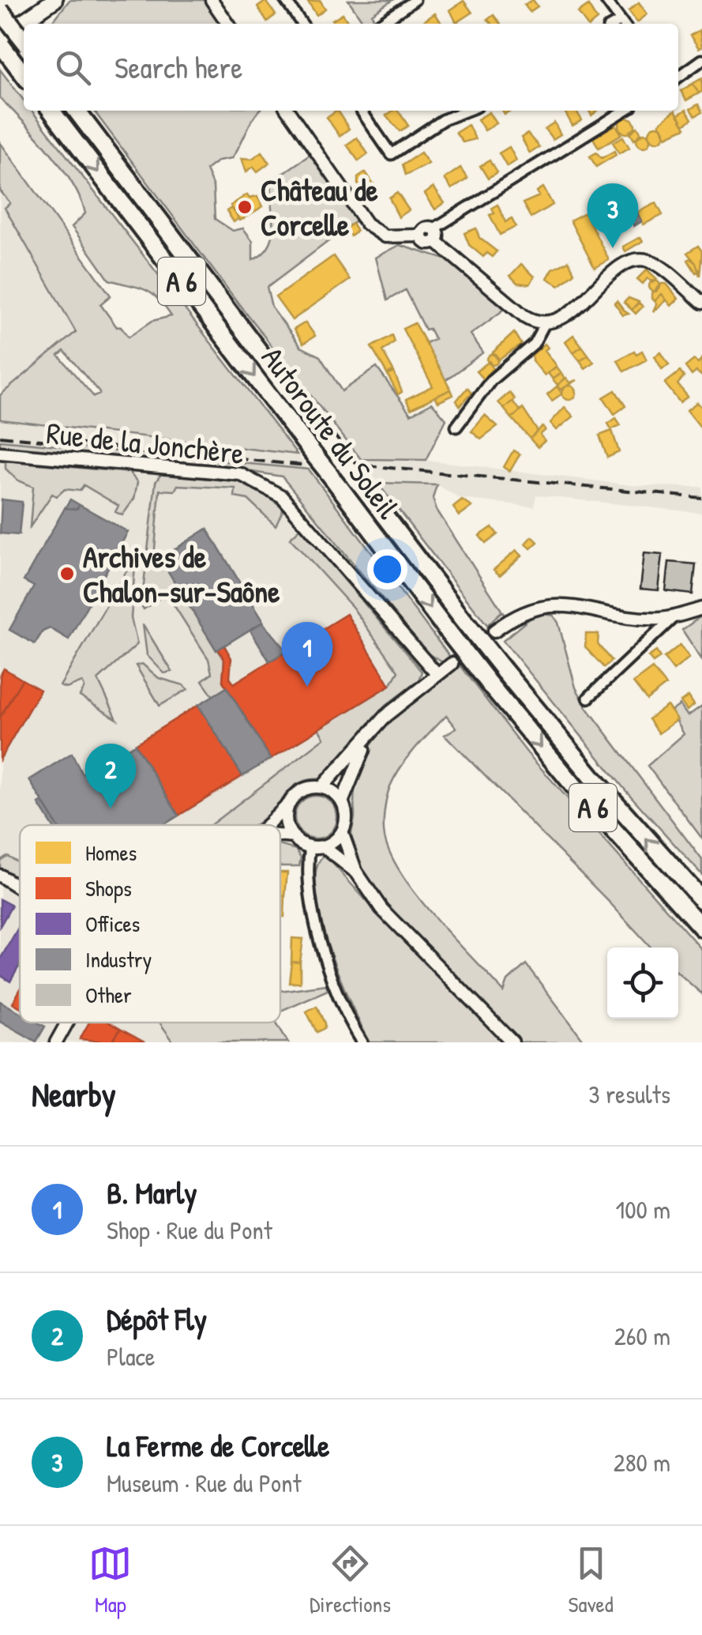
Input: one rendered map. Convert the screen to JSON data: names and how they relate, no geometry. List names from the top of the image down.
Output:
{
  "streets": {
    "highway": ["A 6", "Autoroute du Soleil"],
    "street": ["Rue de la Jonchère"]
  },
  "places": ["Château de Corcelle", "Archives de Chalon-sur-Saône"],
  "legend": [
    "Homes",
    "Shops",
    "Offices",
    "Industry",
    "Other"
  ],
  "page": {
    "search": "Search here",
    "pins": ["3", "1", "2"],
    "heading": ["Nearby", "3 results"],
    "list": [
      {
        "mark": "1",
        "name": "B. Marly",
        "note": "Shop · Rue du Pont",
        "value": "100 m"
      },
      {
        "mark": "2",
        "name": "Dépôt Fly",
        "note": "Place",
        "value": "260 m"
      },
      {
        "mark": "3",
        "name": "La Ferme de Corcelle",
        "note": "Museum · Rue du Pont",
        "value": "280 m"
      }
    ],
    "nav": ["Map", "Directions", "Saved"]
  }
}
